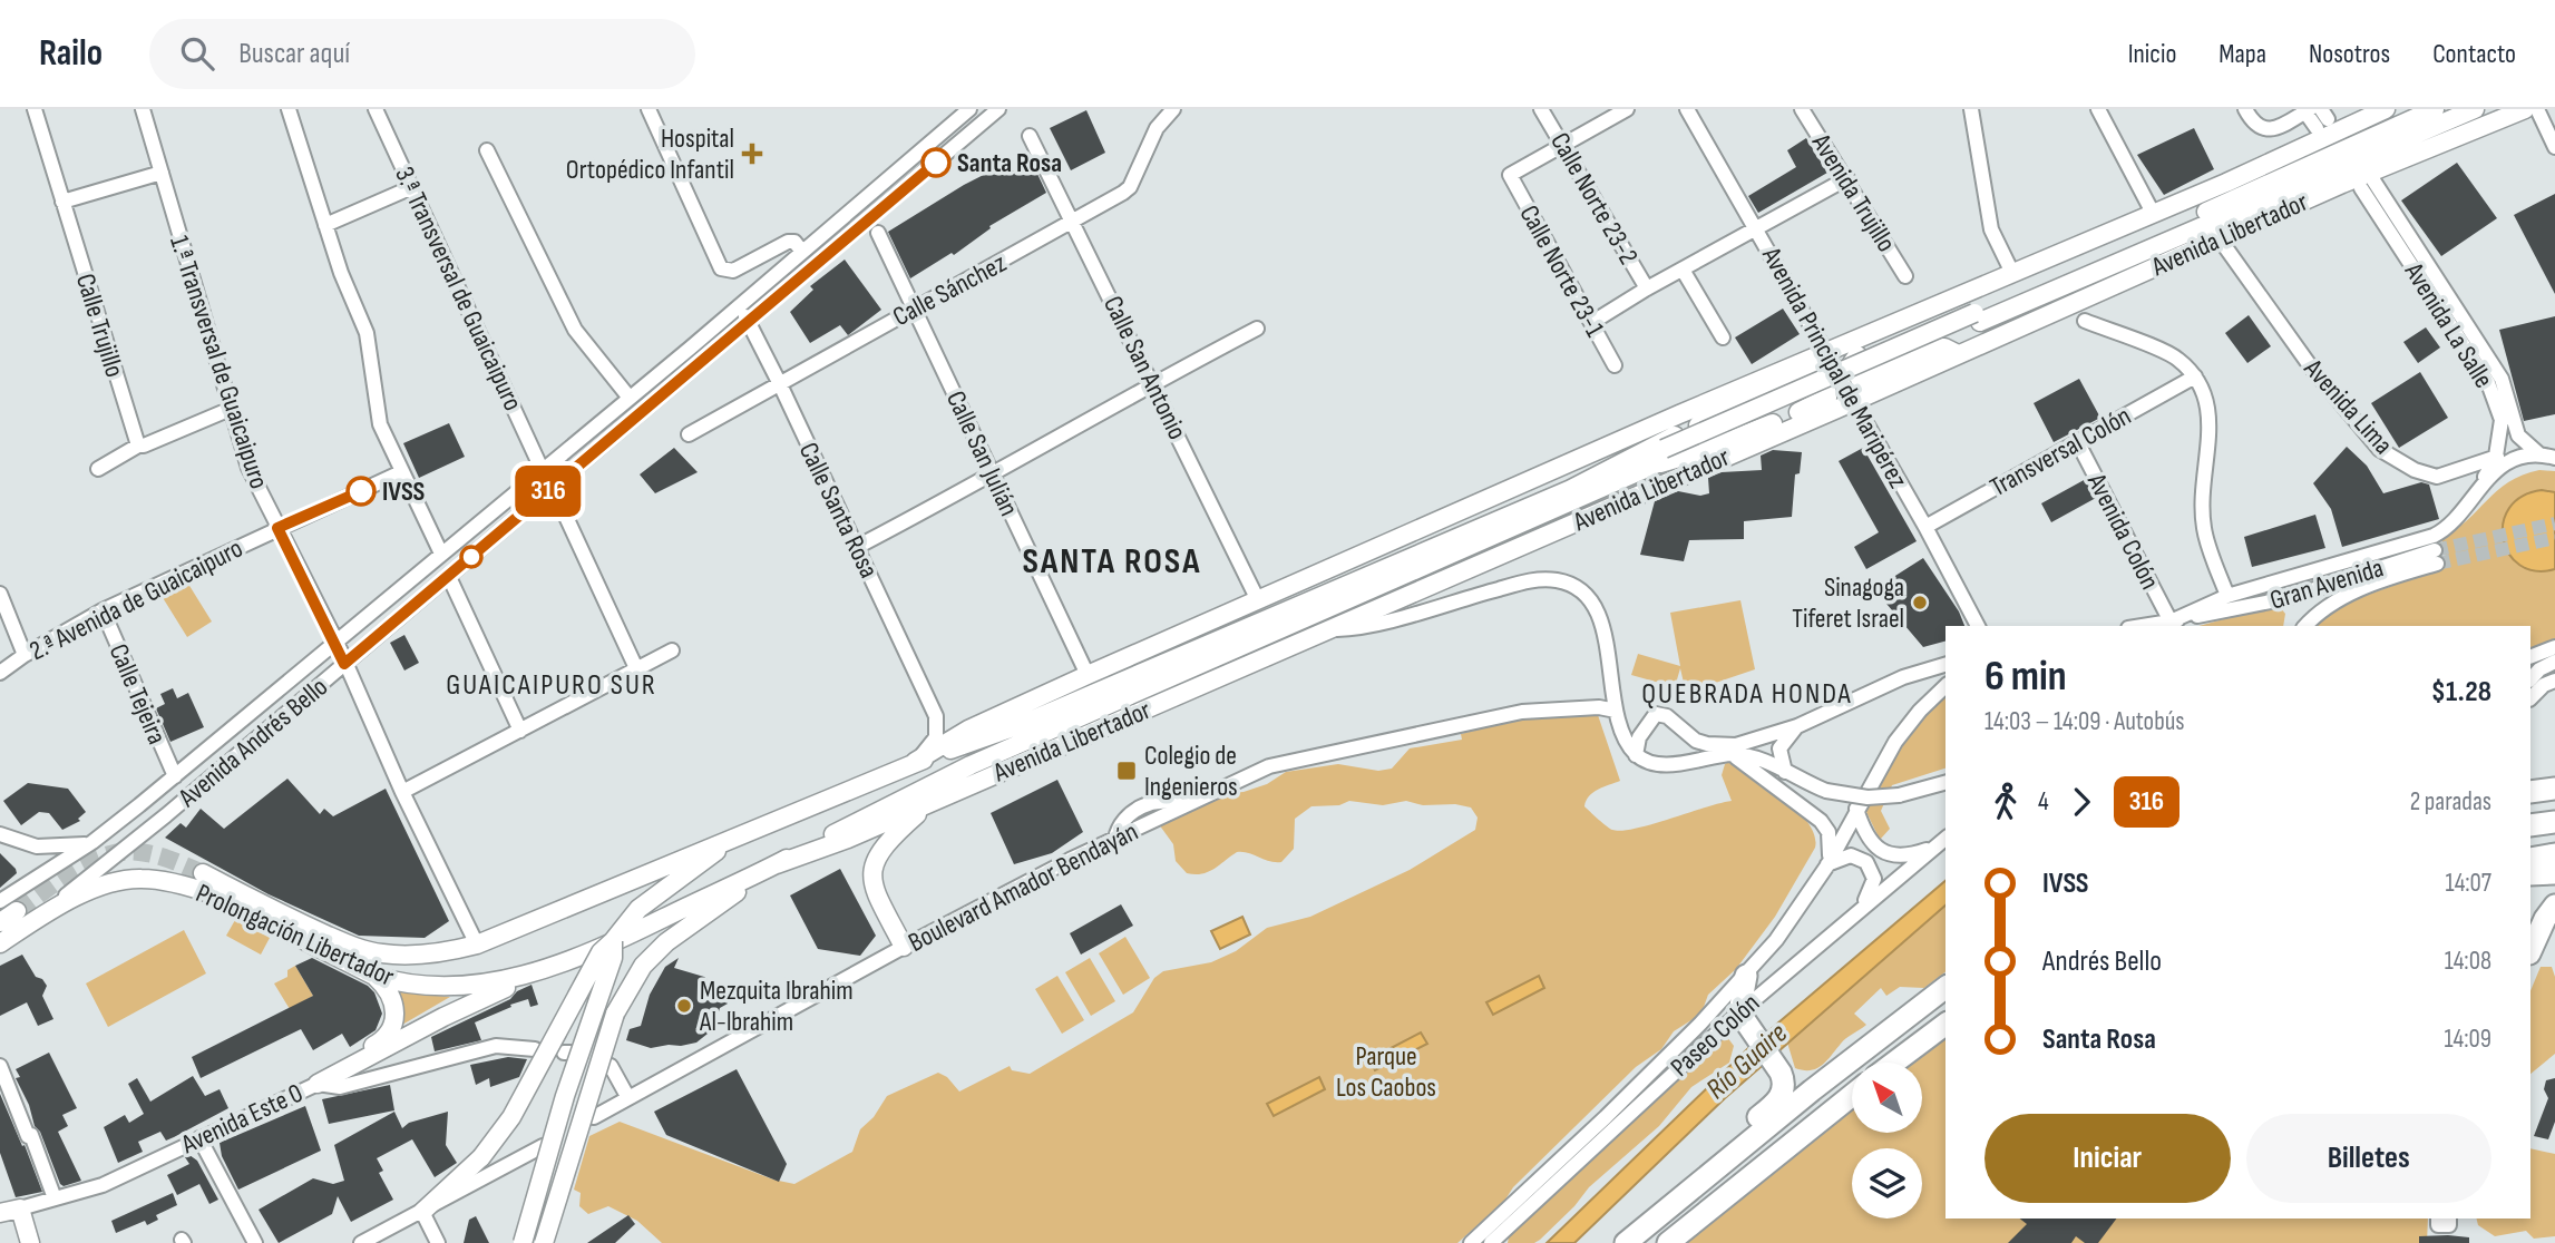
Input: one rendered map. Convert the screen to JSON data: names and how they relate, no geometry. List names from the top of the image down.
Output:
{
  "streets": {
    "main road": [
      "Avenida Libertador",
      "Avenida Andrés Bello",
      "Prolongación Libertador",
      "Avenida Este 0"
    ],
    "street": [
      "Avenida Trujillo",
      "Calle Norte 23-2",
      "Calle Norte 23-1",
      "3.ª Transversal de Guaicaipuro",
      "Calle Sánchez",
      "Calle Trujillo",
      "Avenida La Salle",
      "1.ª Transversal de Guaicaipuro",
      "Calle San Antonio",
      "Avenida Principal de Maripérez",
      "Avenida Lima",
      "Transversal Colón",
      "Calle San Julián",
      "Calle Santa Rosa",
      "Avenida Colón",
      "Gran Avenida",
      "2.ª Avenida de Guaicaipuro",
      "Calle Tejeira",
      "Boulevard Amador Bendayán",
      "Paseo Colón"
    ]
  },
  "crossings": [
    ["Calle Norte 23-2", "Calle Norte 23-1"],
    ["Avenida Libertador", "Calle San Antonio"],
    ["Avenida Libertador", "Avenida Principal de Maripérez"],
    ["Avenida Libertador", "Avenida Lima"],
    ["Avenida Libertador", "Calle San Julián"],
    ["Avenida Libertador", "Prolongación Libertador"],
    ["3.ª Transversal de Guaicaipuro", "Avenida Andrés Bello"],
    ["Calle Sánchez", "Calle San Antonio"],
    ["Calle Sánchez", "Calle San Julián"],
    ["Calle Sánchez", "Calle Santa Rosa"],
    ["Avenida La Salle", "Avenida Lima"],
    ["1.ª Transversal de Guaicaipuro", "2.ª Avenida de Guaicaipuro"],
    ["1.ª Transversal de Guaicaipuro", "Avenida Andrés Bello"],
    ["1.ª Transversal de Guaicaipuro", "Prolongación Libertador"],
    ["Avenida Principal de Maripérez", "Transversal Colón"],
    ["Transversal Colón", "Avenida Colón"],
    ["Calle Santa Rosa", "Avenida Andrés Bello"],
    ["Avenida Colón", "Gran Avenida"],
    ["2.ª Avenida de Guaicaipuro", "Calle Tejeira"],
    ["Calle Tejeira", "Avenida Andrés Bello"],
    ["Avenida Andrés Bello", "Prolongación Libertador"]
  ],
  "districts": ["SANTA ROSA", "GUAICAIPURO SUR", "QUEBRADA HONDA"],
  "water": ["Río Guaire"],
  "parks": ["Parque Los Caobos"],
  "places": {
    "health": ["Hospital Ortopédico Infantil"],
    "other": [
      "Santa Rosa",
      "IVSS",
      "Sinagoga Tiferet Israel",
      "Mezquita Ibrahim Al-lbrahim"
    ],
    "transit": ["Colegio de Ingenieros"]
  },
  "lines": ["bus line 316"],
  "north": "top left",
  "page": {
    "header": "Railo",
    "search": "Buscar aquí",
    "nav": [
      "Inicio",
      "Mapa",
      "Nosotros",
      "Contacto"
    ],
    "on_map": "316",
    "heading": ["6 min", "14:03 – 14:09 · Autobús", "$1.28"],
    "legs": ["4", "316", "2 paradas"],
    "list": [
      {
        "name": "IVSS",
        "value": "14:07"
      },
      {
        "name": "Andrés Bello",
        "value": "14:08"
      },
      {
        "name": "Santa Rosa",
        "value": "14:09"
      }
    ],
    "buttons": ["Iniciar", "Billetes"]
  }
}
